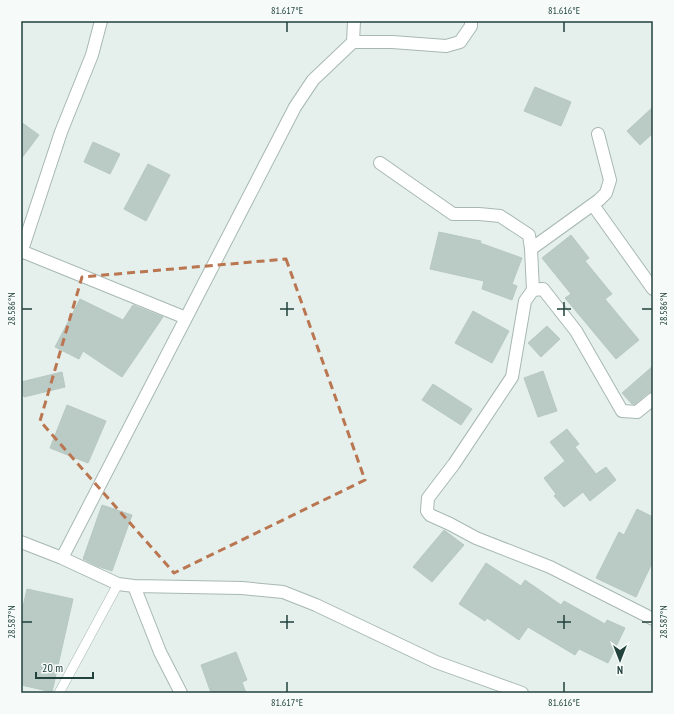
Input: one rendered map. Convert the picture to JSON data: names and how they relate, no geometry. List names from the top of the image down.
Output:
{
  "scale_bar": "20 m",
  "north": "bottom",
  "coordinates": [
    "81.617°E",
    "81.616°E",
    "28.586°N",
    "28.587°N"
  ]
}
